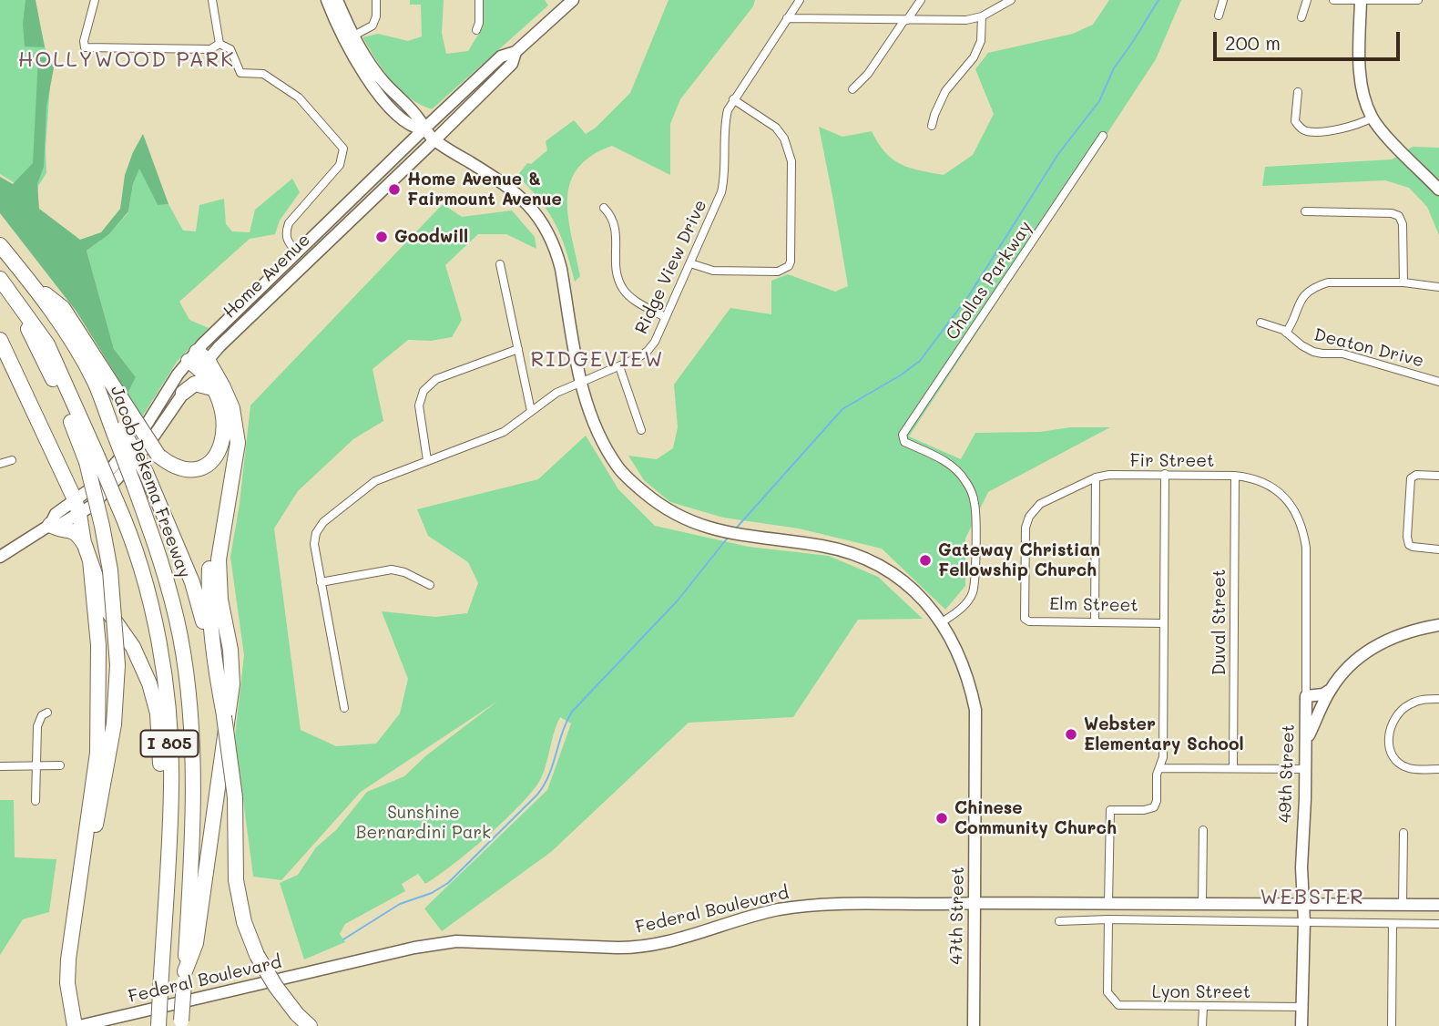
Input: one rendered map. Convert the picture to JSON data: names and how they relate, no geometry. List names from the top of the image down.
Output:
{
  "streets": {
    "highway": ["Jacob Dekema Freeway", "I 805"],
    "main road": [
      "Home Avenue",
      "49th Street",
      "Federal Boulevard",
      "47th Street"
    ],
    "street": [
      "Ridge View Drive",
      "Chollas Parkway",
      "Deaton Drive",
      "Fir Street",
      "Elm Street",
      "Duval Street",
      "Lyon Street"
    ]
  },
  "crossings": [
    ["Ridge View Drive", "47th Street"],
    ["Home Avenue", "47th Street"],
    ["Chollas Parkway", "47th Street"],
    ["Fir Street", "Elm Street"],
    ["Fir Street", "Duval Street"],
    ["Fir Street", "49th Street"],
    ["49th Street", "Federal Boulevard"],
    ["49th Street", "Lyon Street"],
    ["Federal Boulevard", "47th Street"]
  ],
  "districts": ["HOLLYWOOD PARK", "RIDGEVIEW", "WEBSTER"],
  "parks": ["Sunshine Bernardini Park"],
  "places": [
    "Home Avenue & Fairmount Avenue",
    "Goodwill",
    "Gateway Christian Fellowship Church",
    "Webster Elementary School",
    "Chinese Community Church"
  ],
  "scale_bar": "200 m"
}
